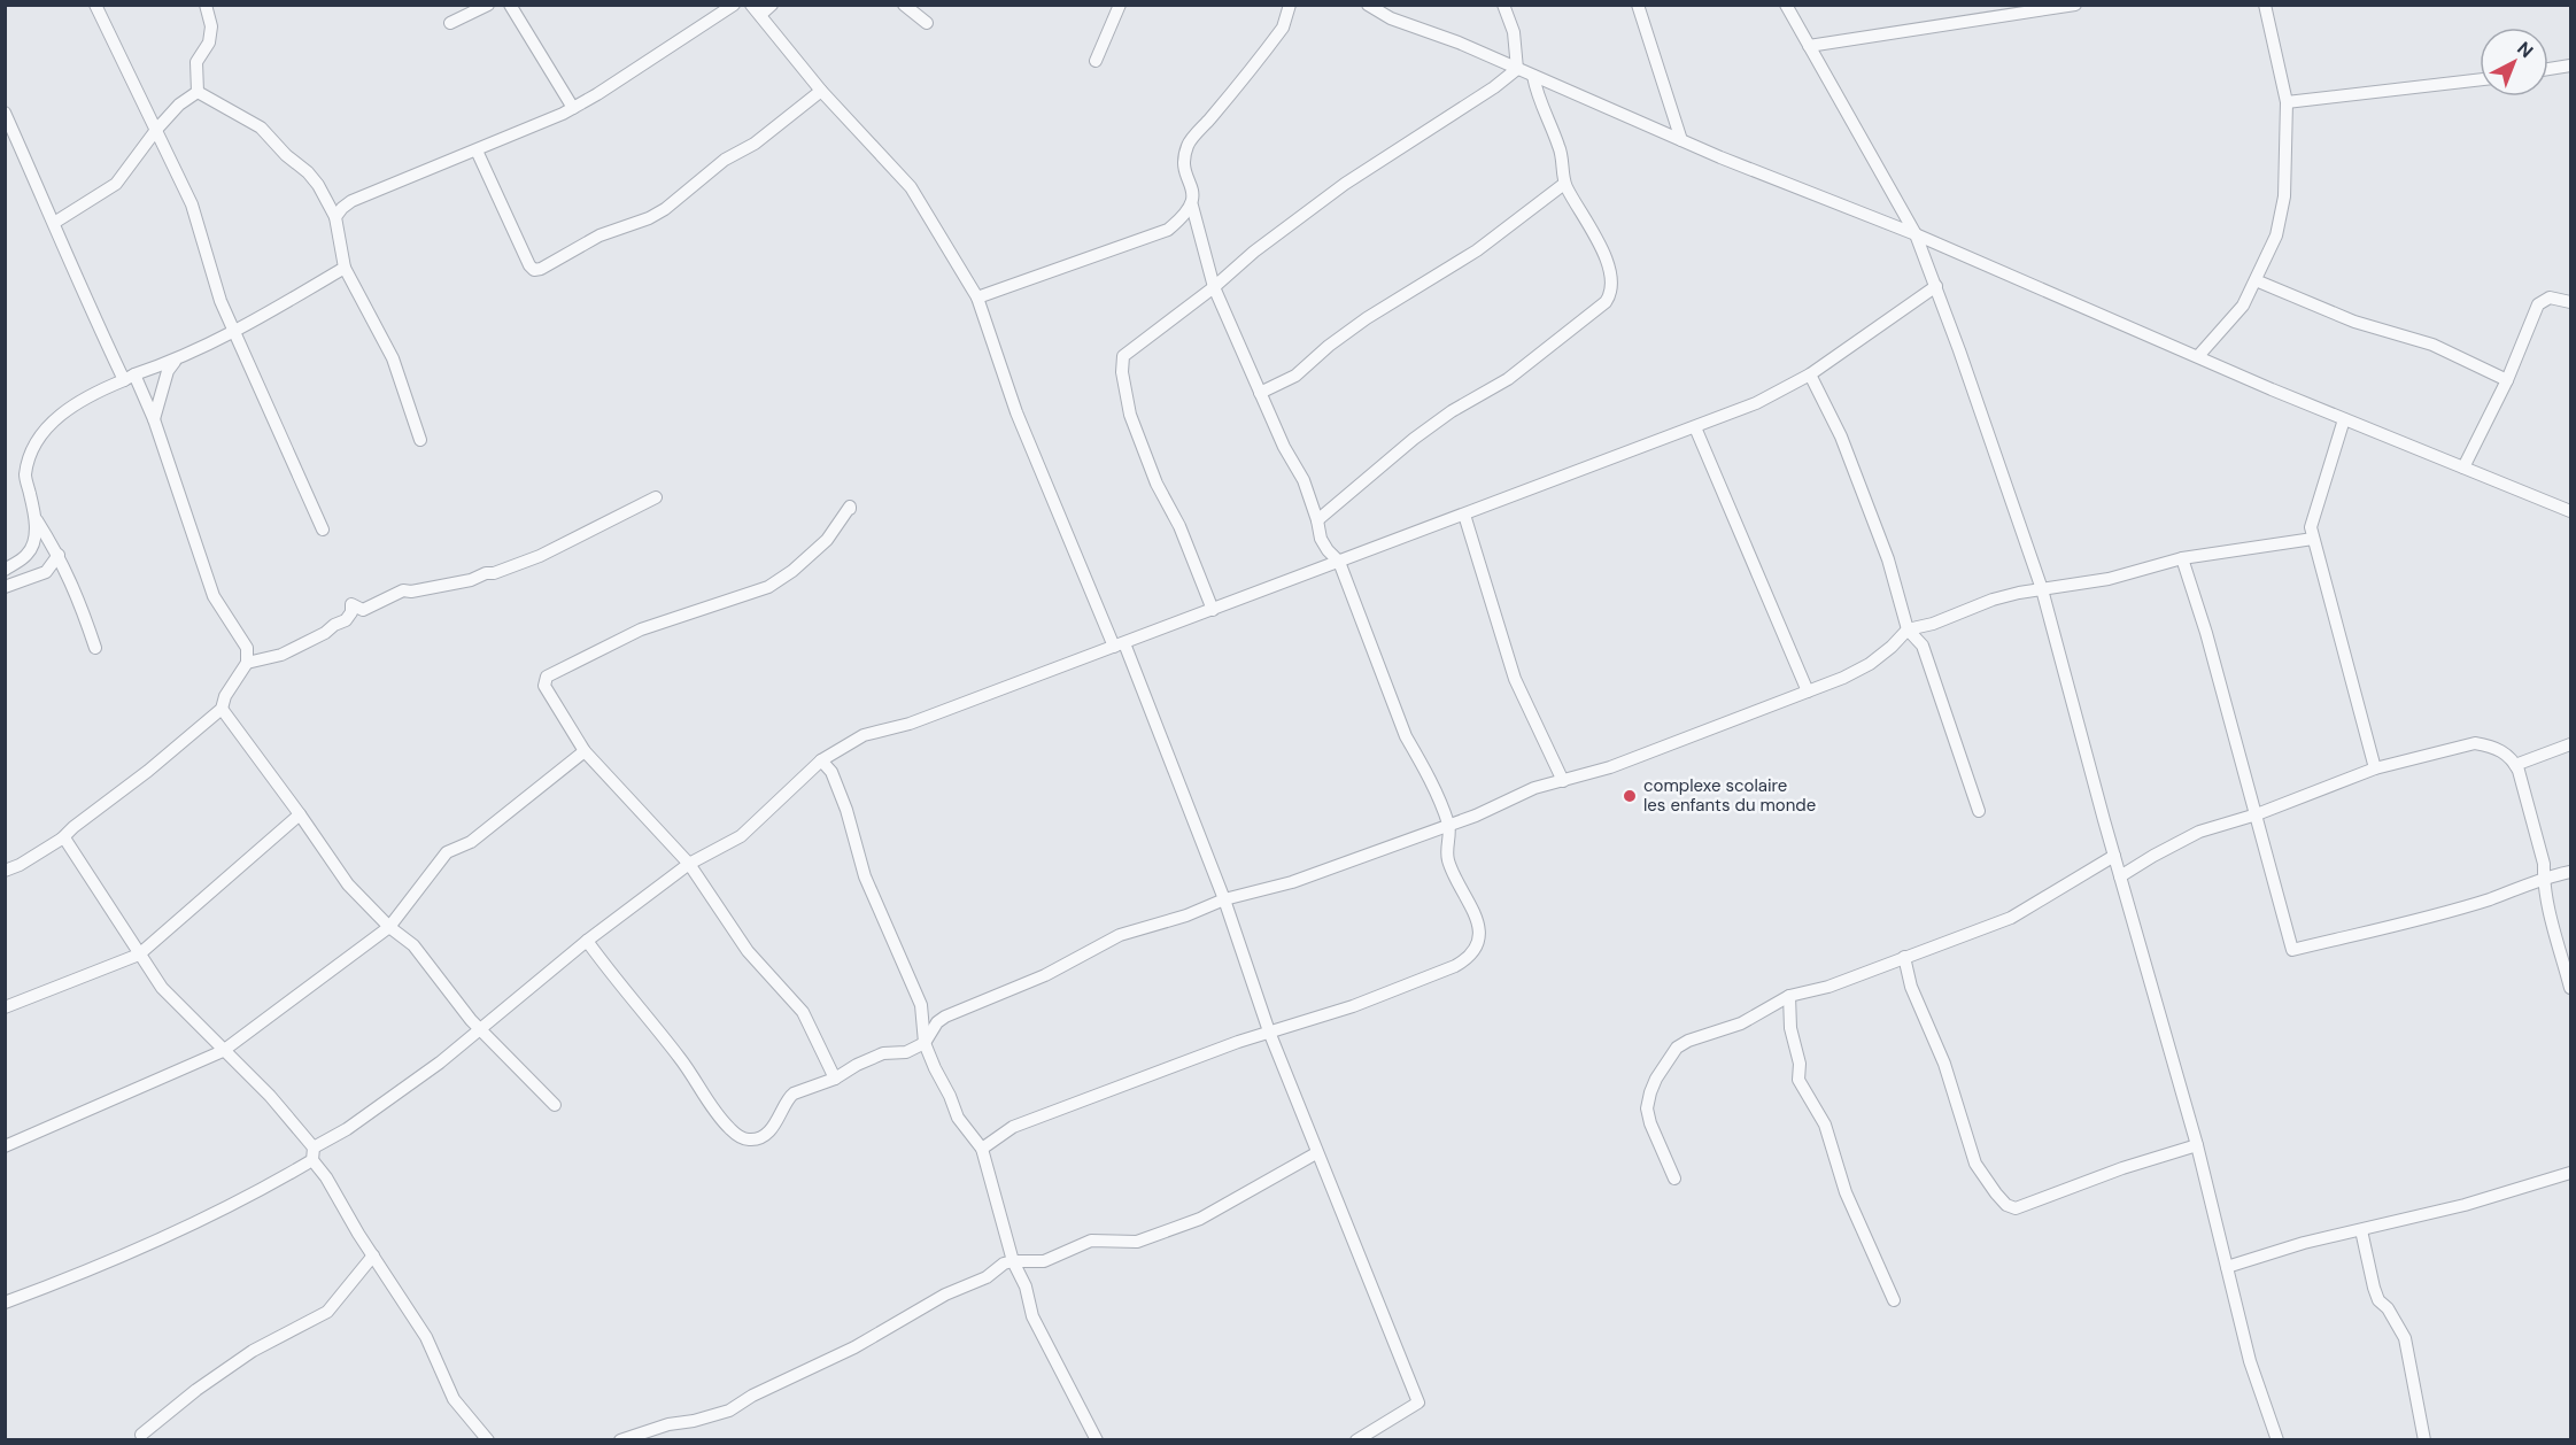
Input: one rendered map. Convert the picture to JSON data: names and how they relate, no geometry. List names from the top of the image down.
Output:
{
  "places": ["complexe scolaire les enfants du monde"],
  "north": "top right"
}
